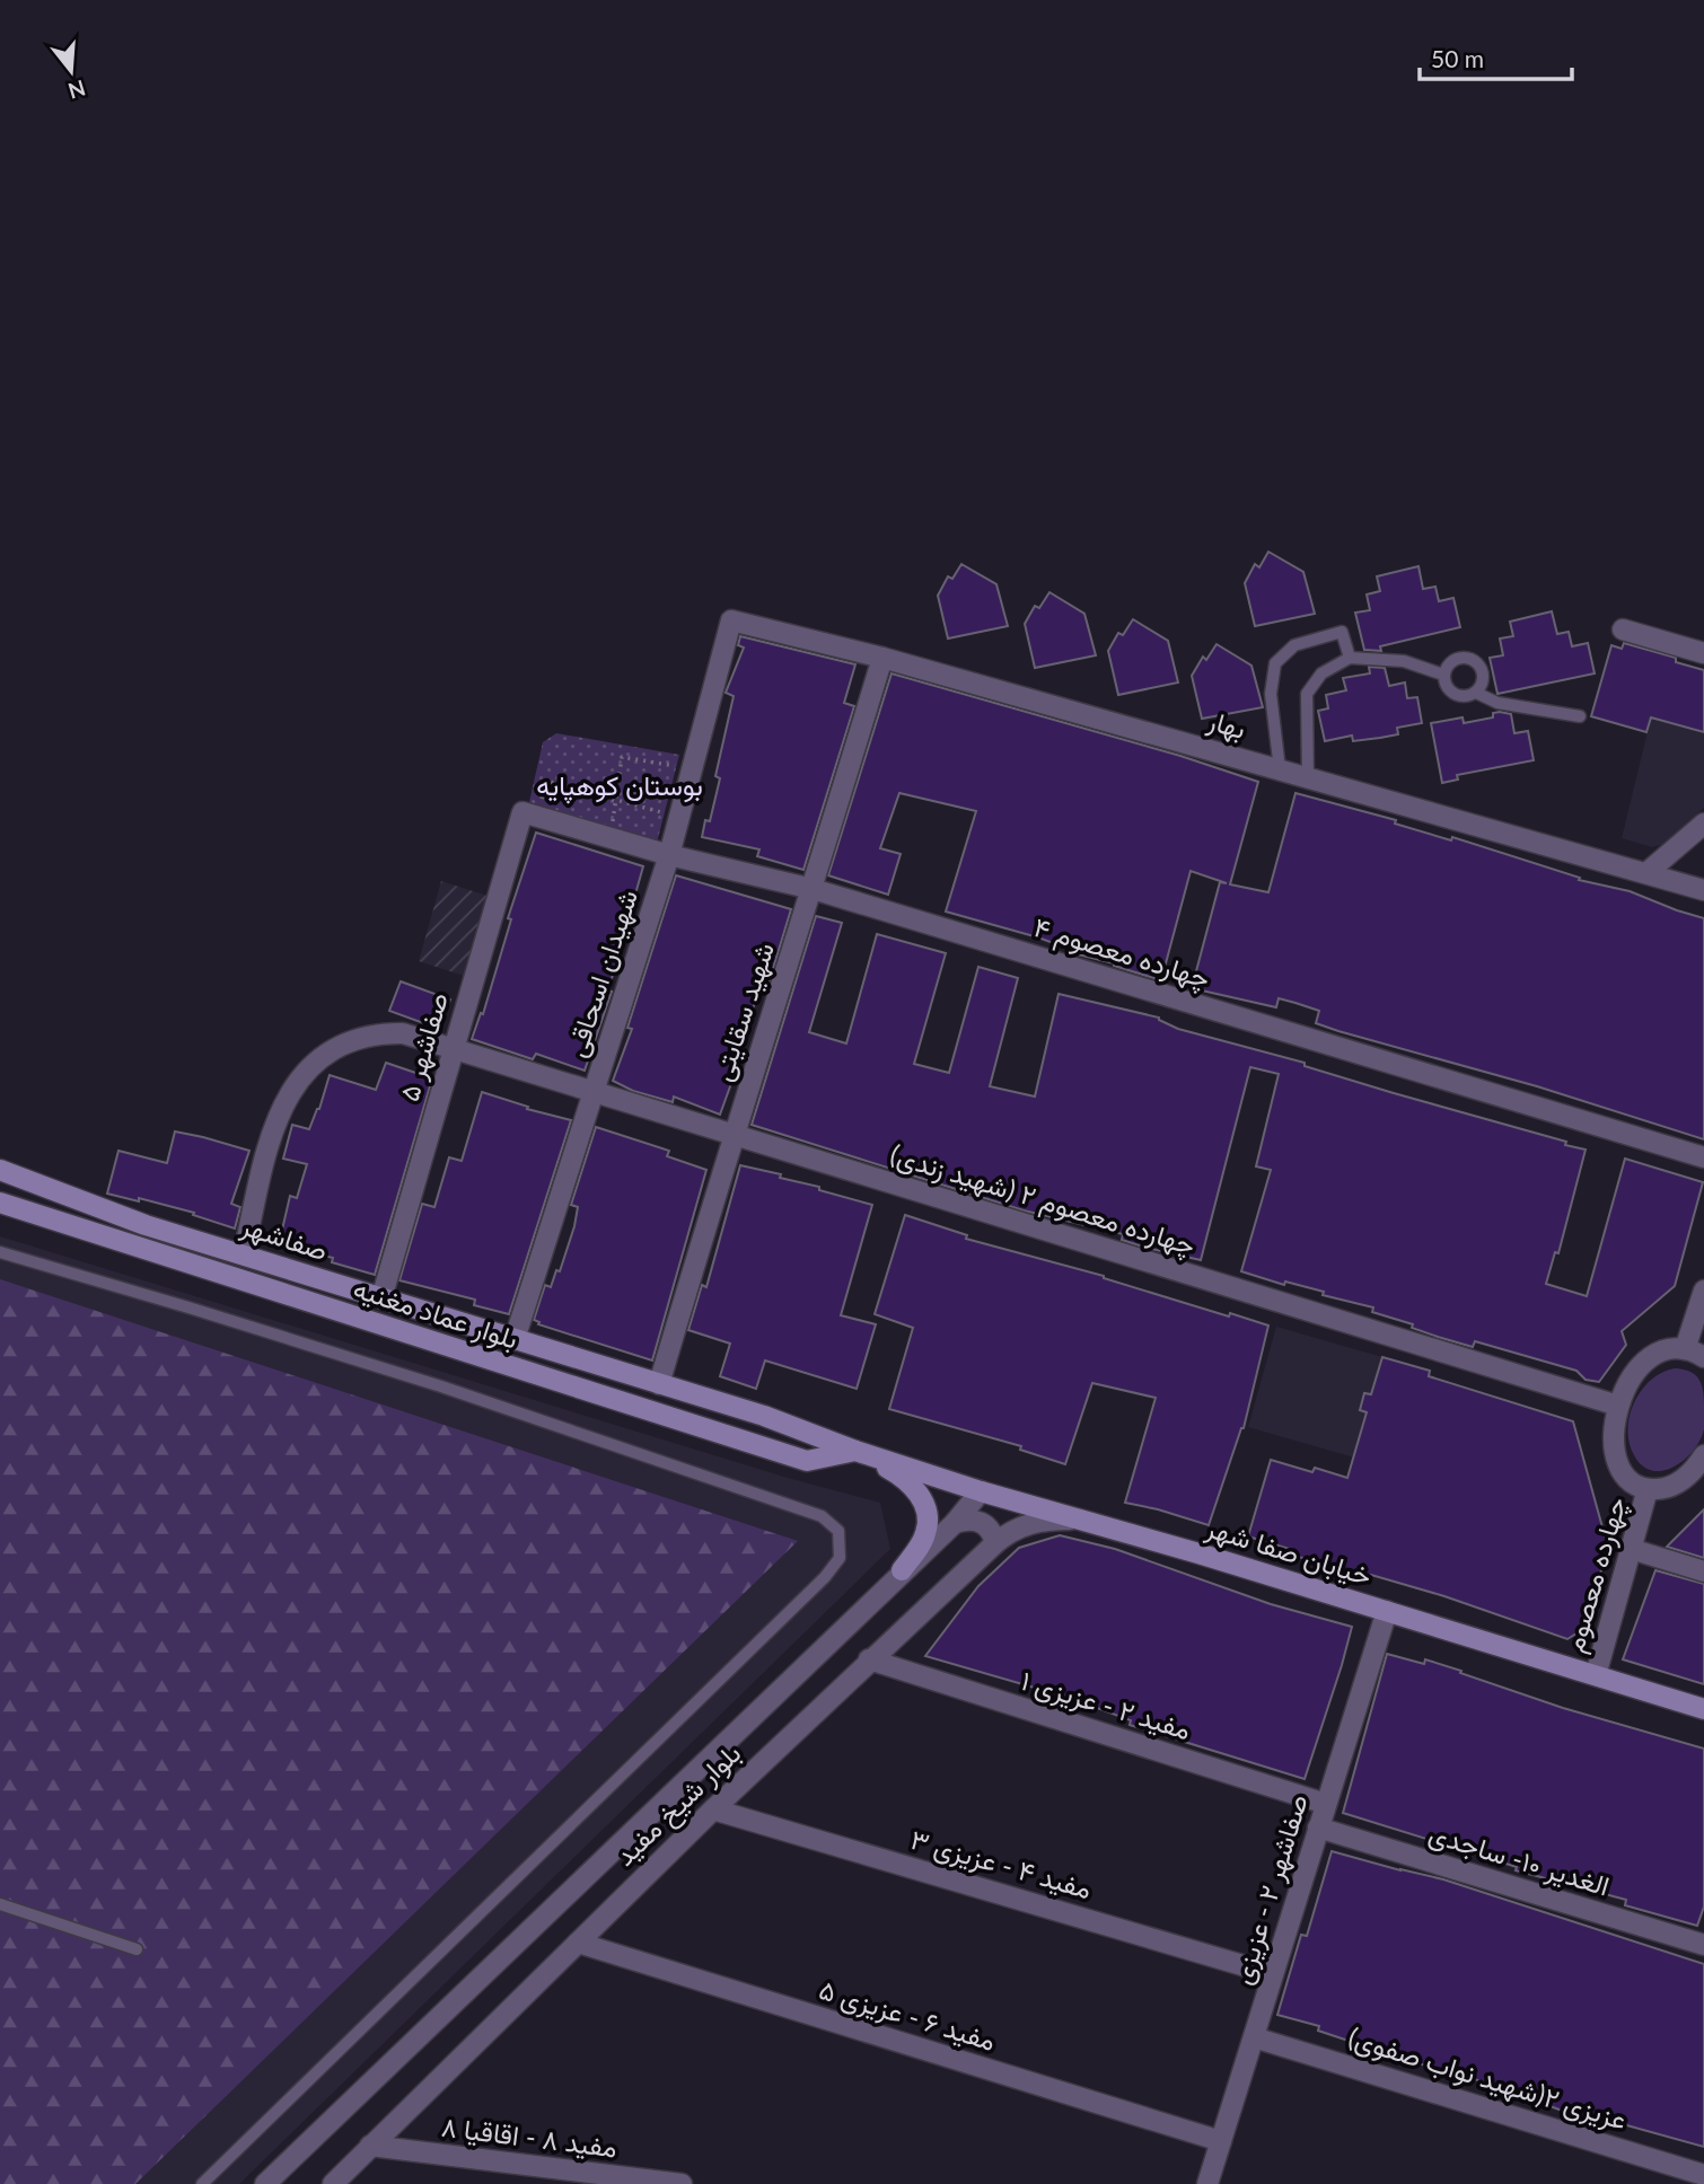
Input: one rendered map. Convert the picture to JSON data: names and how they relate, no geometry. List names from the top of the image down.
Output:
{
  "streets": {
    "main road": ["صفاشهر", "بلوار عماد مغنیه", "خیابان صفا شهر"],
    "street": [
      "بهار",
      "چهارده معصوم ۴",
      "شهیدان اسحاقی",
      "شهید سقایتی",
      "صفاشهر ۵",
      "چهارده معصوم ۲ (شهید زندی)",
      "چهارده معصوم",
      "مفید ۲ - عزیزی ۱",
      "بلوار شیخ مفید",
      "الغدیر ۱۰- ساجدی",
      "مفید ۴ - عزیزی ۳",
      "صفاشهر ۲ - عزیزی",
      "مفید ۶ - عزیزی ۵",
      "عزیزی ۲(شهید نواب صفوی)",
      "مفید ۸ - اقاقیا ۸"
    ]
  },
  "crossings": [
    ["بهار", "شهیدان اسحاقی"],
    ["بهار", "شهید سقایتی"],
    ["چهارده معصوم ۴", "شهیدان اسحاقی"],
    ["چهارده معصوم ۴", "شهید سقایتی"],
    ["چهارده معصوم ۴", "صفاشهر ۵"],
    ["شهیدان اسحاقی", "چهارده معصوم ۲ (شهید زندی)"],
    ["شهیدان اسحاقی", "صفاشهر"],
    ["شهید سقایتی", "چهارده معصوم ۲ (شهید زندی)"],
    ["شهید سقایتی", "صفاشهر"],
    ["صفاشهر ۵", "چهارده معصوم ۲ (شهید زندی)"],
    ["صفاشهر ۵", "صفاشهر"],
    ["چهارده معصوم ۲ (شهید زندی)", "صفاشهر"],
    ["صفاشهر", "بلوار عماد مغنیه"],
    ["صفاشهر", "خیابان صفا شهر"],
    ["بلوار عماد مغنیه", "خیابان صفا شهر"],
    ["خیابان صفا شهر", "چهارده معصوم"],
    ["خیابان صفا شهر", "بلوار شیخ مفید"],
    ["خیابان صفا شهر", "صفاشهر ۲ - عزیزی"],
    ["مفید ۲ - عزیزی ۱", "بلوار شیخ مفید"],
    ["مفید ۲ - عزیزی ۱", "صفاشهر ۲ - عزیزی"],
    ["بلوار شیخ مفید", "مفید ۴ - عزیزی ۳"],
    ["بلوار شیخ مفید", "مفید ۶ - عزیزی ۵"],
    ["بلوار شیخ مفید", "مفید ۸ - اقاقیا ۸"],
    ["الغدیر ۱۰- ساجدی", "صفاشهر ۲ - عزیزی"],
    ["مفید ۴ - عزیزی ۳", "صفاشهر ۲ - عزیزی"],
    ["صفاشهر ۲ - عزیزی", "مفید ۶ - عزیزی ۵"],
    ["صفاشهر ۲ - عزیزی", "عزیزی ۲(شهید نواب صفوی)"]
  ],
  "parks": ["بوستان کوهپایه"],
  "scale_bar": "50 m",
  "north": "bottom"
}
